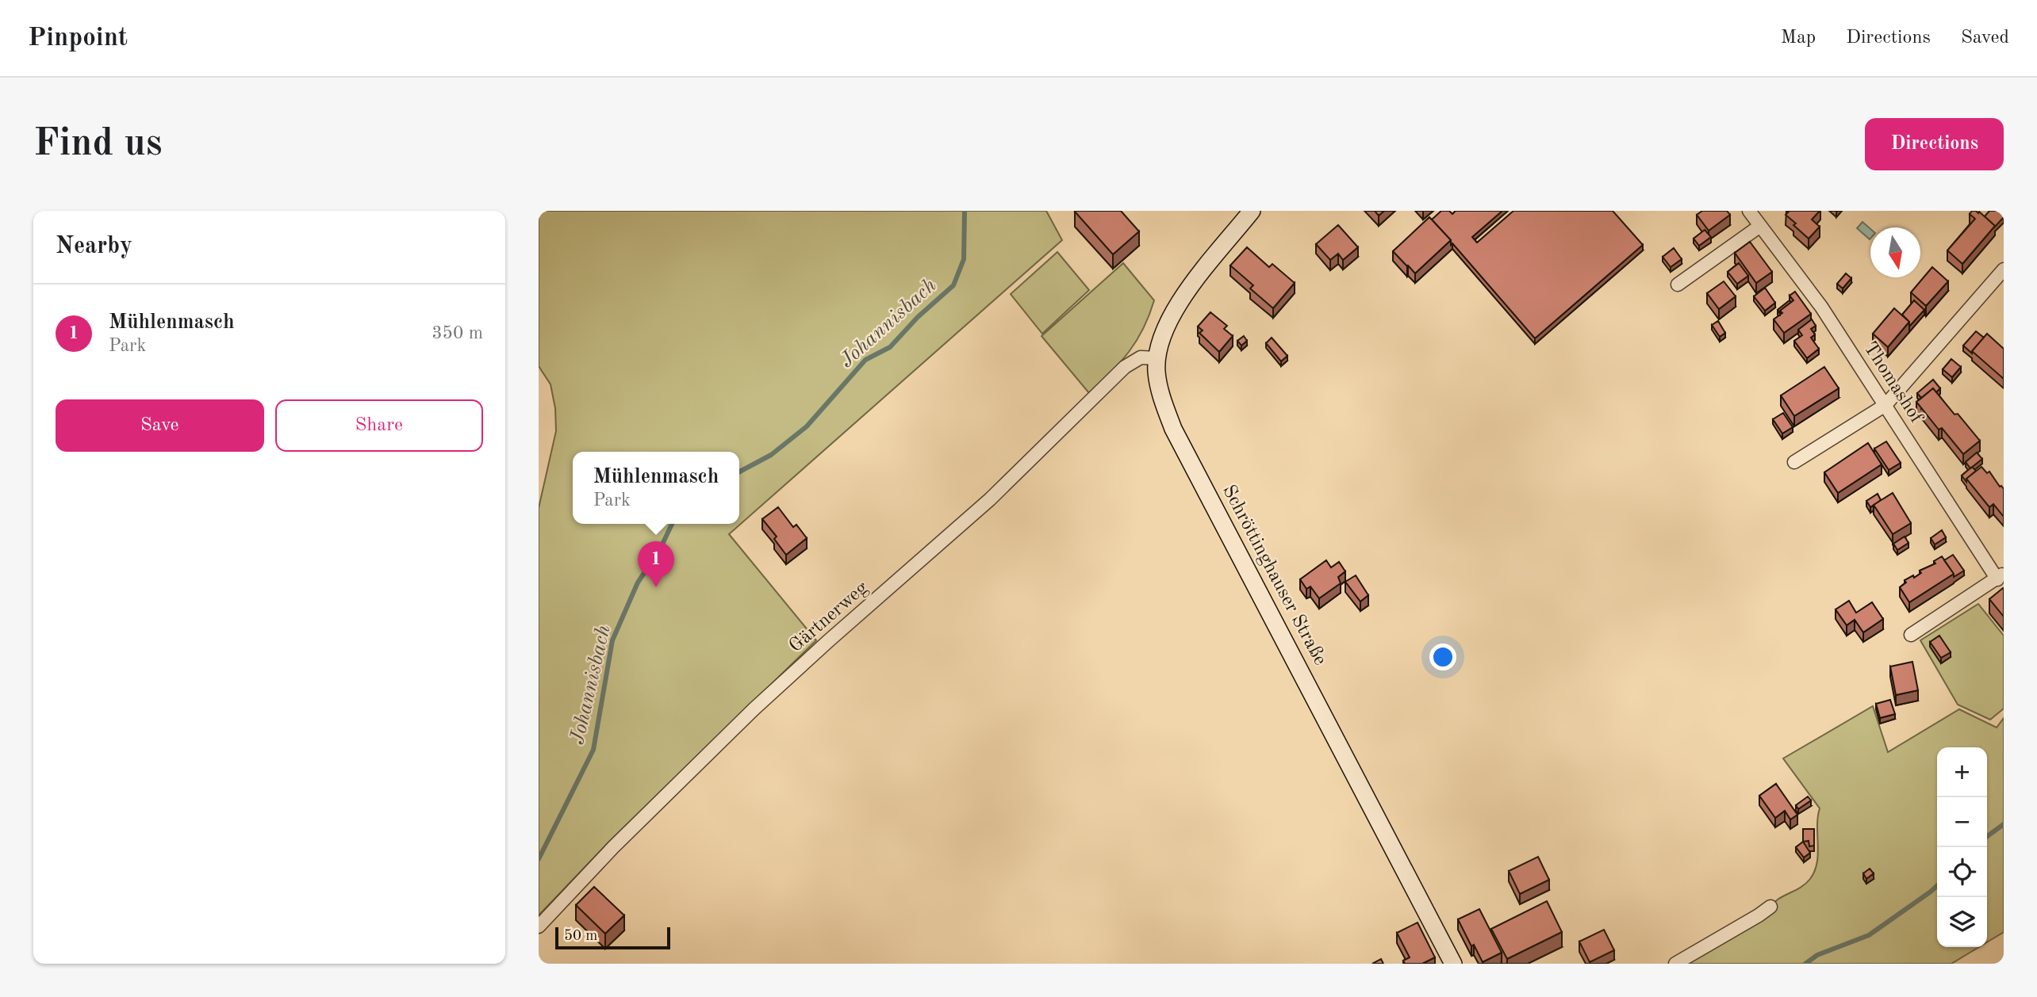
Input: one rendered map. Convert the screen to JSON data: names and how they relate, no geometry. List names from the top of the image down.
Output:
{
  "streets": {
    "main road": ["Schröttinghauser Straße"],
    "street": ["Thomashof", "Gärtnerweg"]
  },
  "crossings": [
    ["Schröttinghauser Straße", "Gärtnerweg"]
  ],
  "water": ["Johannisbach"],
  "scale_bar": "50 m",
  "north": "bottom",
  "page": {
    "header": "Pinpoint",
    "nav": ["Map", "Directions", "Saved"],
    "buttons": [
      "Directions",
      ["Save", "Share"]
    ],
    "title": "Find us",
    "heading": "Nearby",
    "list": [
      {
        "mark": "1",
        "name": "Mühlenmasch",
        "note": "Park",
        "value": "350 m"
      }
    ],
    "popup": ["Mühlenmasch", "Park"],
    "pins": "1",
    "map_buttons": ["+", "−"],
    "scale": "50 m"
  }
}
